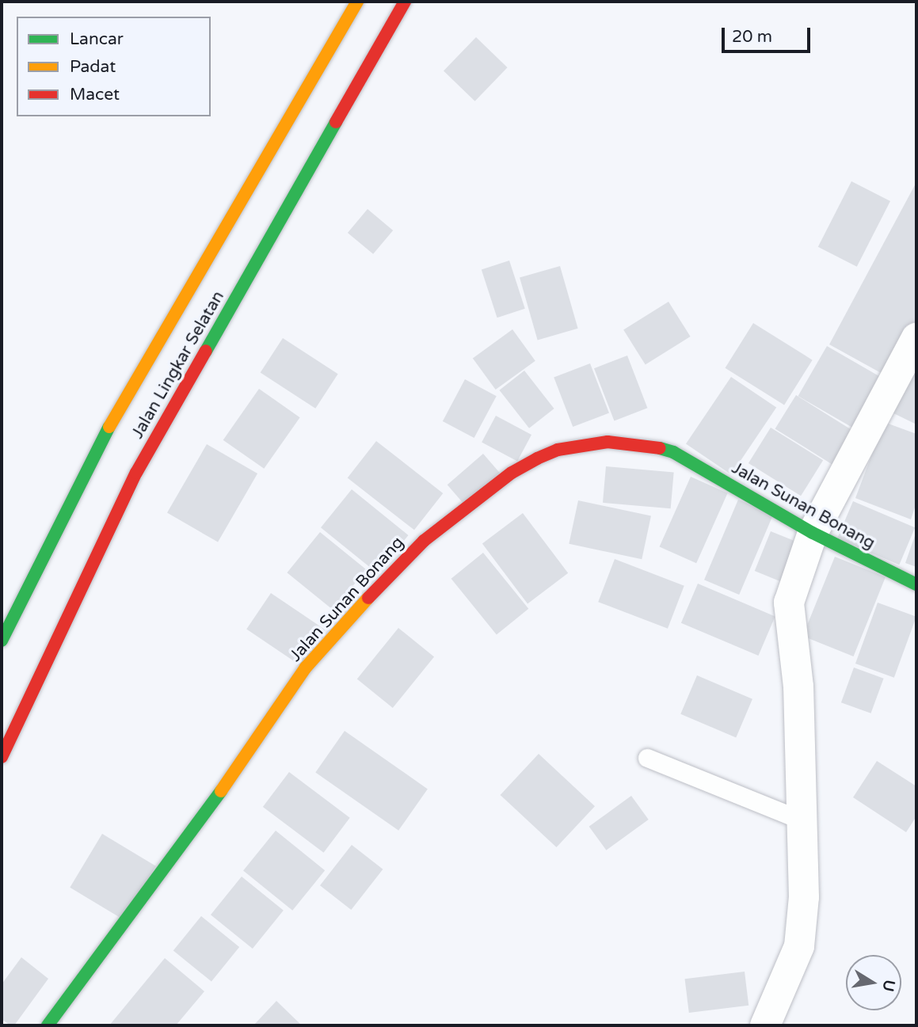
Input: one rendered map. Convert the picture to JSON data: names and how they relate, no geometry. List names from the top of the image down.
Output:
{
  "streets": {
    "main road": ["Jalan Lingkar Selatan", "Jalan Sunan Bonang"]
  },
  "legend": ["Lancar", "Padat", "Macet"],
  "scale_bar": "20 m",
  "north": "right"
}
